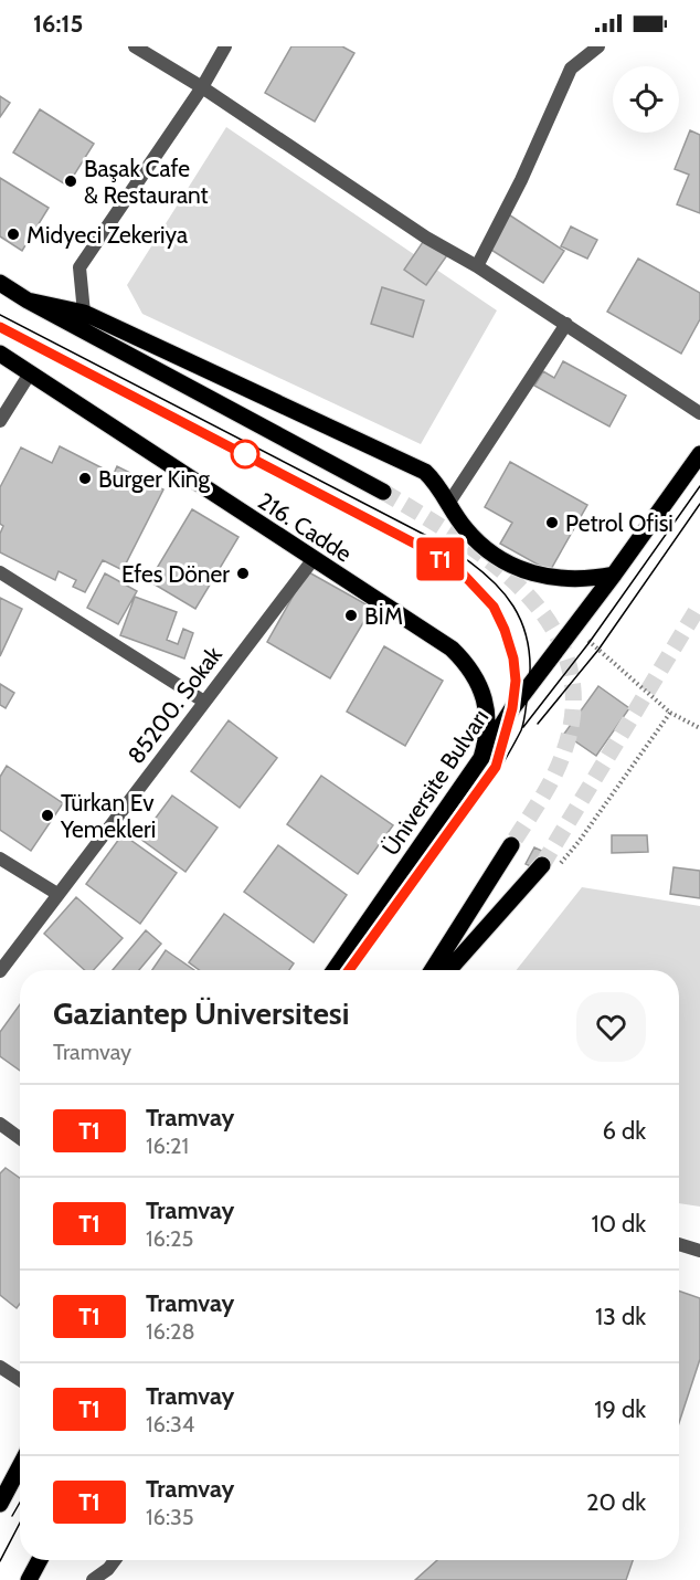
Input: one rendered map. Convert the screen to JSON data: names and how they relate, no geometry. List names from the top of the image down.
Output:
{
  "streets": {
    "main road": ["216. Cadde", "Üniversite Bulvarı"],
    "street": ["85200. Sokak"]
  },
  "crossings": [
    ["216. Cadde", "85200. Sokak"],
    ["216. Cadde", "Üniversite Bulvarı"]
  ],
  "places": [
    "Başak Cafe & Restaurant",
    "Midyeci Zekeriya",
    "Burger King",
    "Petrol Ofisi",
    "Efes Döner",
    "BİM",
    "Türkan Ev Yemekleri"
  ],
  "lines": ["tram line T1"],
  "page": {
    "status": "16:15",
    "on_map": "T1",
    "heading": ["Gaziantep Üniversitesi", "Tramvay"],
    "list": [
      {
        "mark": "T1",
        "name": "Tramvay",
        "note": "16:21",
        "value": "6 dk"
      },
      {
        "mark": "T1",
        "name": "Tramvay",
        "note": "16:25",
        "value": "10 dk"
      },
      {
        "mark": "T1",
        "name": "Tramvay",
        "note": "16:28",
        "value": "13 dk"
      },
      {
        "mark": "T1",
        "name": "Tramvay",
        "note": "16:34",
        "value": "19 dk"
      },
      {
        "mark": "T1",
        "name": "Tramvay",
        "note": "16:35",
        "value": "20 dk"
      }
    ]
  }
}
